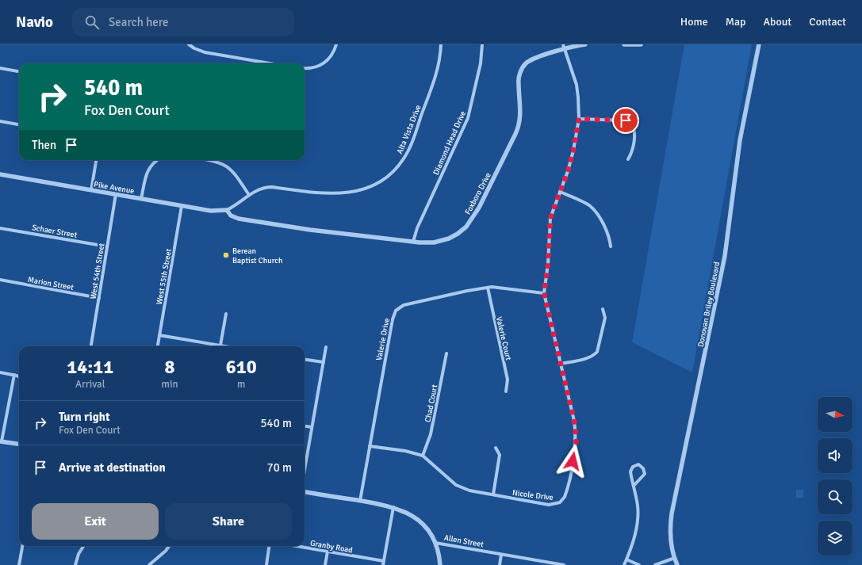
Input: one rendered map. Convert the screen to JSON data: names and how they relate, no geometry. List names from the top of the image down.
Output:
{
  "streets": {
    "street": [
      "Alta Vista Drive",
      "Diamond Head Drive",
      "Pike Avenue",
      "Foxboro Drive",
      "Schaer Street",
      "West 54th Street",
      "West 55th Street",
      "Marion Street",
      "Donovan Briley Boulevard",
      "Valerie Court",
      "Valerie Drive",
      "Chad Court",
      "Nicole Drive",
      "Allen Street",
      "Granby Road"
    ]
  },
  "crossings": [
    ["Alta Vista Drive", "Pike Avenue"],
    ["Alta Vista Drive", "Foxboro Drive"],
    ["Diamond Head Drive", "Foxboro Drive"],
    ["Pike Avenue", "Foxboro Drive"],
    ["Pike Avenue", "West 54th Street"],
    ["Pike Avenue", "West 55th Street"],
    ["Foxboro Drive", "Nicole Drive"],
    ["Schaer Street", "West 54th Street"],
    ["West 54th Street", "Marion Street"],
    ["Valerie Court", "Valerie Drive"],
    ["Valerie Drive", "Nicole Drive"],
    ["Valerie Drive", "Allen Street"],
    ["Chad Court", "Nicole Drive"]
  ],
  "places": ["Berean Baptist Church"],
  "north": "right",
  "page": {
    "header": "Navio",
    "search": "Search here",
    "nav": [
      "Home",
      "Map",
      "About",
      "Contact"
    ],
    "turn": ["540 m", "Fox Den Court"],
    "then": "Then",
    "eta": [
      "14:11",
      "Arrival",
      "8",
      "min",
      "610",
      "m"
    ],
    "list": [
      {
        "name": "Turn right",
        "note": "Fox Den Court",
        "value": "540 m"
      },
      {
        "name": "Arrive at destination",
        "value": "70 m"
      }
    ],
    "buttons": ["Exit", "Share"]
  }
}
